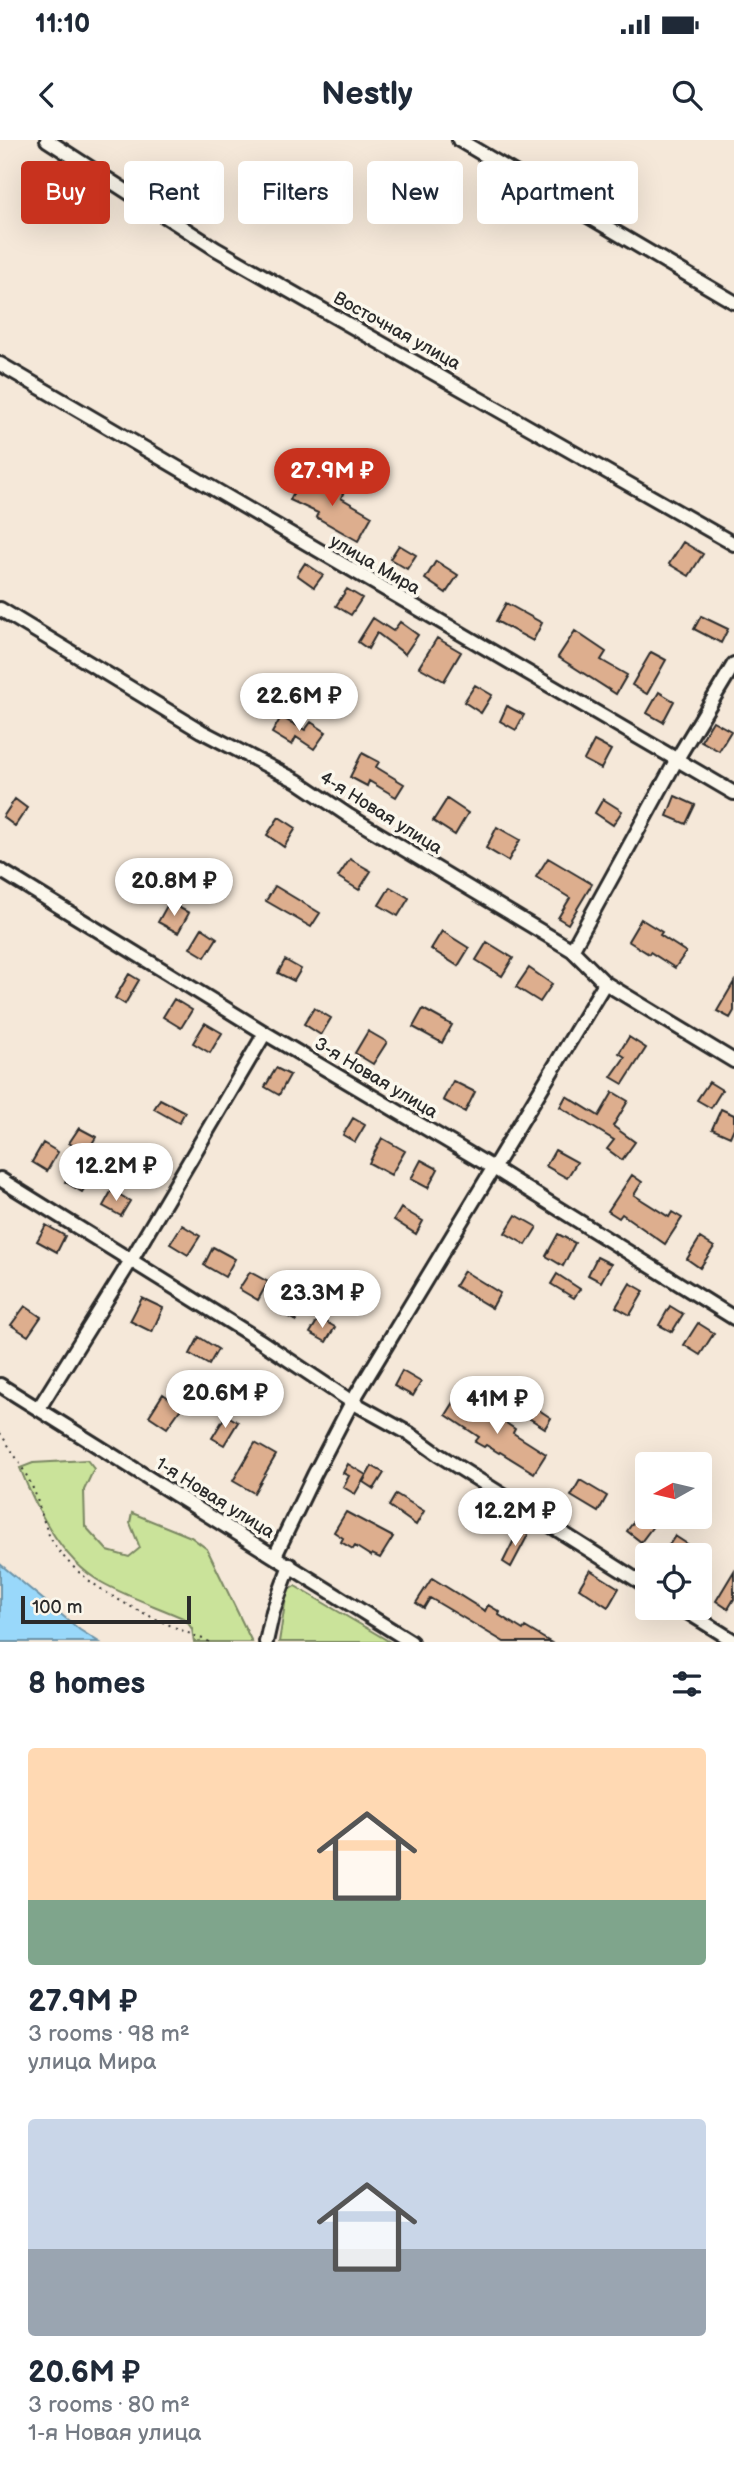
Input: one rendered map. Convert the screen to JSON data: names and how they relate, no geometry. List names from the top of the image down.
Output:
{
  "streets": {
    "street": [
      "Восточная улица",
      "улица Мира",
      "4-я Новая улица",
      "3-я Новая улица",
      "1-я Новая улица"
    ]
  },
  "scale_bar": "100 m",
  "north": "left",
  "page": {
    "status": "11:10",
    "header": "Nestly",
    "chip": [
      "Buy",
      "Rent",
      "Filters",
      "New",
      "Apartment"
    ],
    "price": [
      "27.9M ₽",
      "22.6M ₽",
      "20.8M ₽",
      "12.2M ₽",
      "23.3M ₽",
      "20.6M ₽",
      "41M ₽",
      "12.2M ₽"
    ],
    "scale": "100 m",
    "heading": "8 homes",
    "list": [
      {
        "name": "27.9M ₽",
        "note": "3 rooms · 98 m² · улица Мира"
      },
      {
        "name": "20.6M ₽",
        "note": "3 rooms · 80 m² · 1-я Новая улица"
      }
    ]
  }
}
